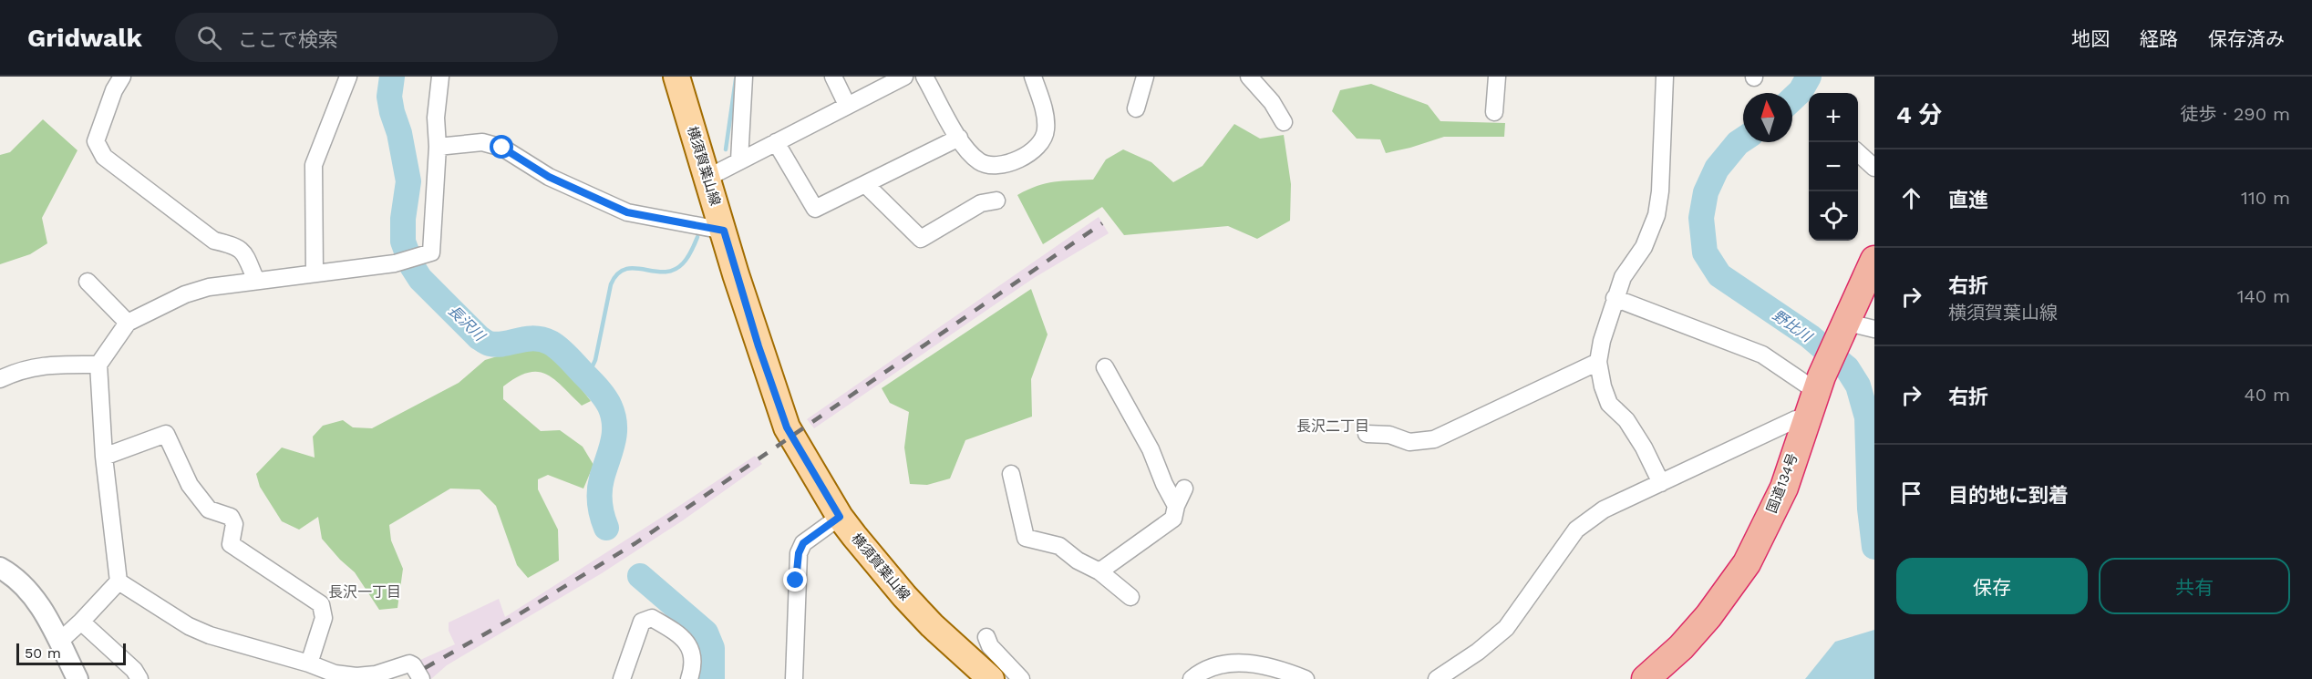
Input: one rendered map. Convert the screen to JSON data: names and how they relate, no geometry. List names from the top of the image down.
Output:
{
  "streets": {
    "highway": ["国道134号"],
    "main road": ["横須賀葉山線"]
  },
  "districts": ["長沢二丁目", "長沢一丁目"],
  "water": ["長沢川", "野比川"],
  "scale_bar": "50 m",
  "north": "top",
  "page": {
    "header": "Gridwalk",
    "search": "ここで検索",
    "nav": ["地図", "経路", "保存済み"],
    "heading": ["4 分", "徒歩 · 290 m"],
    "map_buttons": ["+", "−"],
    "list": [
      ["直進", "110 m"],
      ["右折", "横須賀葉山線", "140 m"],
      ["右折", "40 m"],
      "目的地に到着"
    ],
    "buttons": ["保存", "共有"],
    "scale": "50 m"
  }
}
